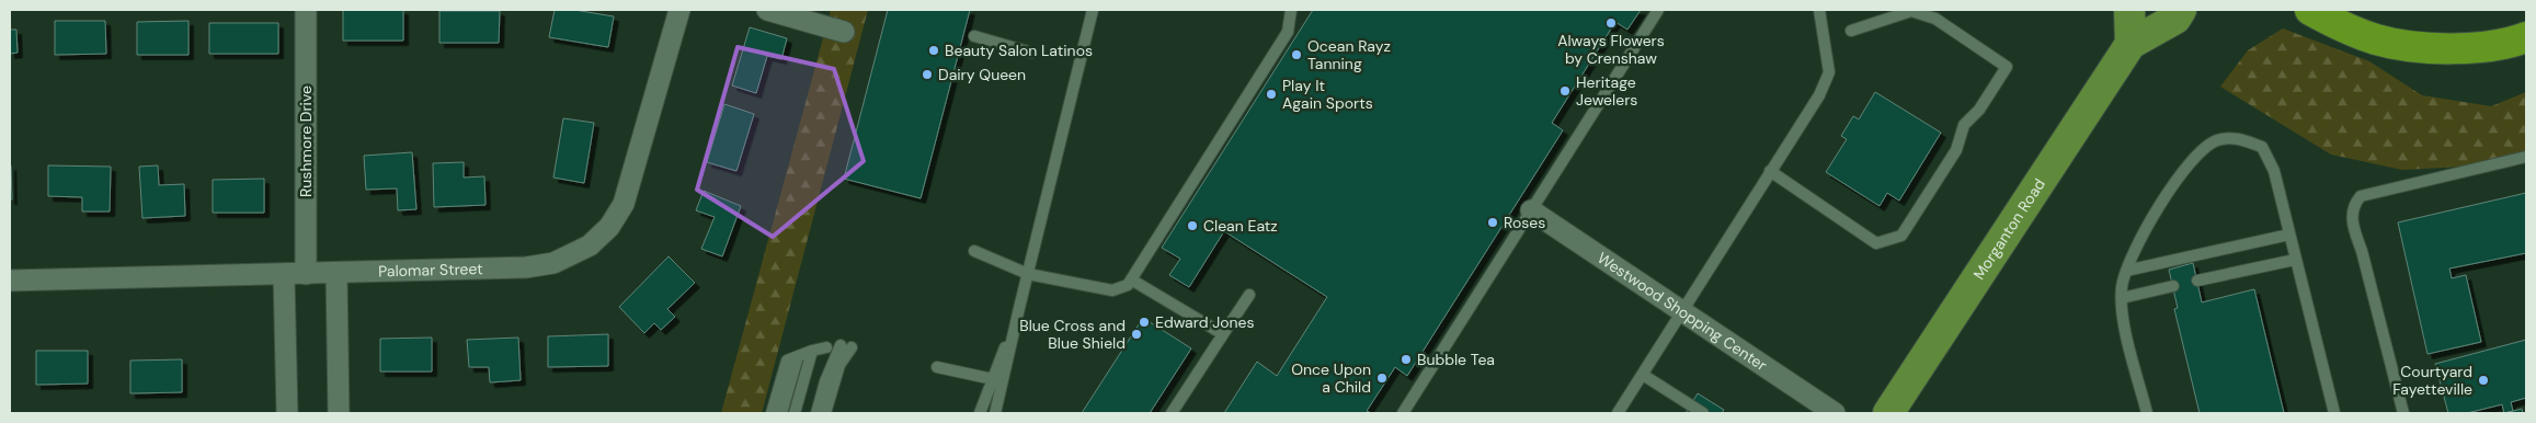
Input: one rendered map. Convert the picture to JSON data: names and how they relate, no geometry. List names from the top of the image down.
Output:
{
  "streets": {
    "main road": ["Morganton Road"],
    "street": ["Rushmore Drive", "Palomar Street", "Westwood Shopping Center"]
  },
  "crossings": [
    ["Rushmore Drive", "Palomar Street"]
  ],
  "places": [
    "Always Flowers by Crenshaw",
    "Beauty Salon Latinos",
    "Ocean Rayz Tanning",
    "Dairy Queen",
    "Heritage Jewelers",
    "Play It Again Sports",
    "Roses",
    "Clean Eatz",
    "Edward Jones",
    "Blue Cross and Blue Shield",
    "Bubble Tea",
    "Once Upon a Child",
    "Courtyard Fayetteville"
  ]
}
